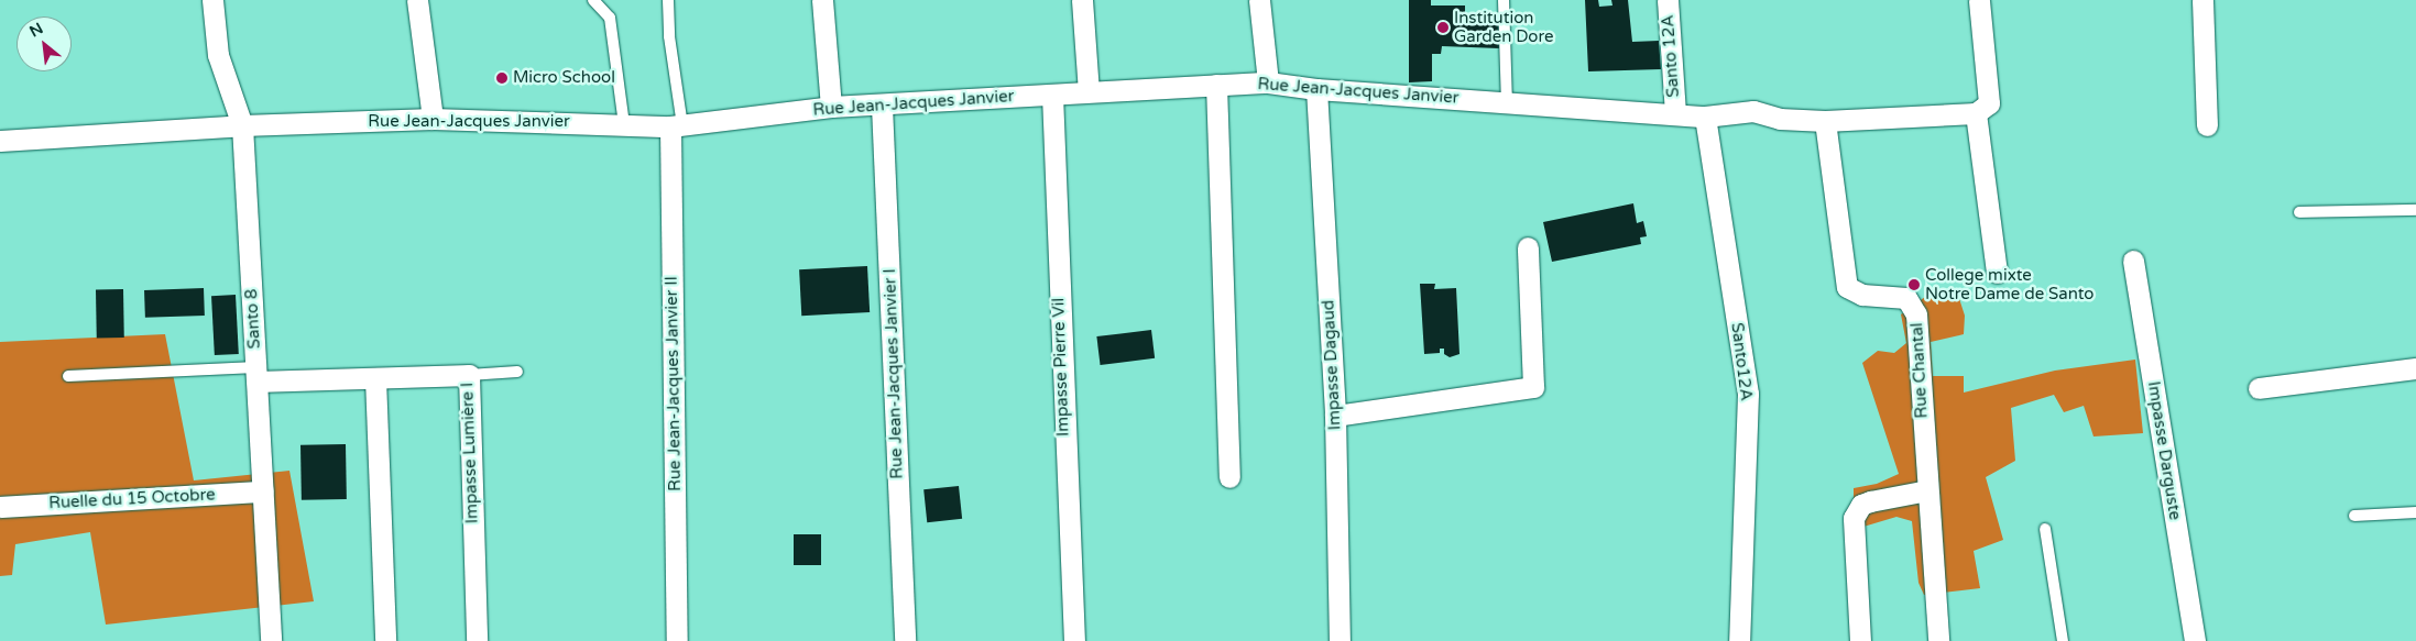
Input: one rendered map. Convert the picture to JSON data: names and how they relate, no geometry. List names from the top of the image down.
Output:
{
  "streets": {
    "street": [
      "Santo 12A",
      "Rue Jean-Jacques Janvier",
      "Santo 8",
      "Santo12A",
      "Impasse Dagaud",
      "Impasse Pierre Vil",
      "Rue Chantal",
      "Rue Jean-Jacques Janvier I",
      "Rue Jean-Jacques Janvier II",
      "Impasse Darguste",
      "Impasse Lumière I",
      "Ruelle du 15 Octobre"
    ]
  },
  "crossings": [
    ["Santo 12A", "Rue Jean-Jacques Janvier"],
    ["Rue Jean-Jacques Janvier", "Santo 8"],
    ["Rue Jean-Jacques Janvier", "Santo12A"],
    ["Rue Jean-Jacques Janvier", "Impasse Dagaud"],
    ["Rue Jean-Jacques Janvier", "Impasse Pierre Vil"],
    ["Rue Jean-Jacques Janvier", "Rue Chantal"],
    ["Rue Jean-Jacques Janvier", "Rue Jean-Jacques Janvier I"],
    ["Rue Jean-Jacques Janvier", "Rue Jean-Jacques Janvier II"],
    ["Santo 8", "Impasse Lumière I"],
    ["Santo 8", "Ruelle du 15 Octobre"]
  ],
  "places": ["Institution Garden Dore", "Micro School", "College mixte Notre Dame de Santo"],
  "north": "top left"
}
